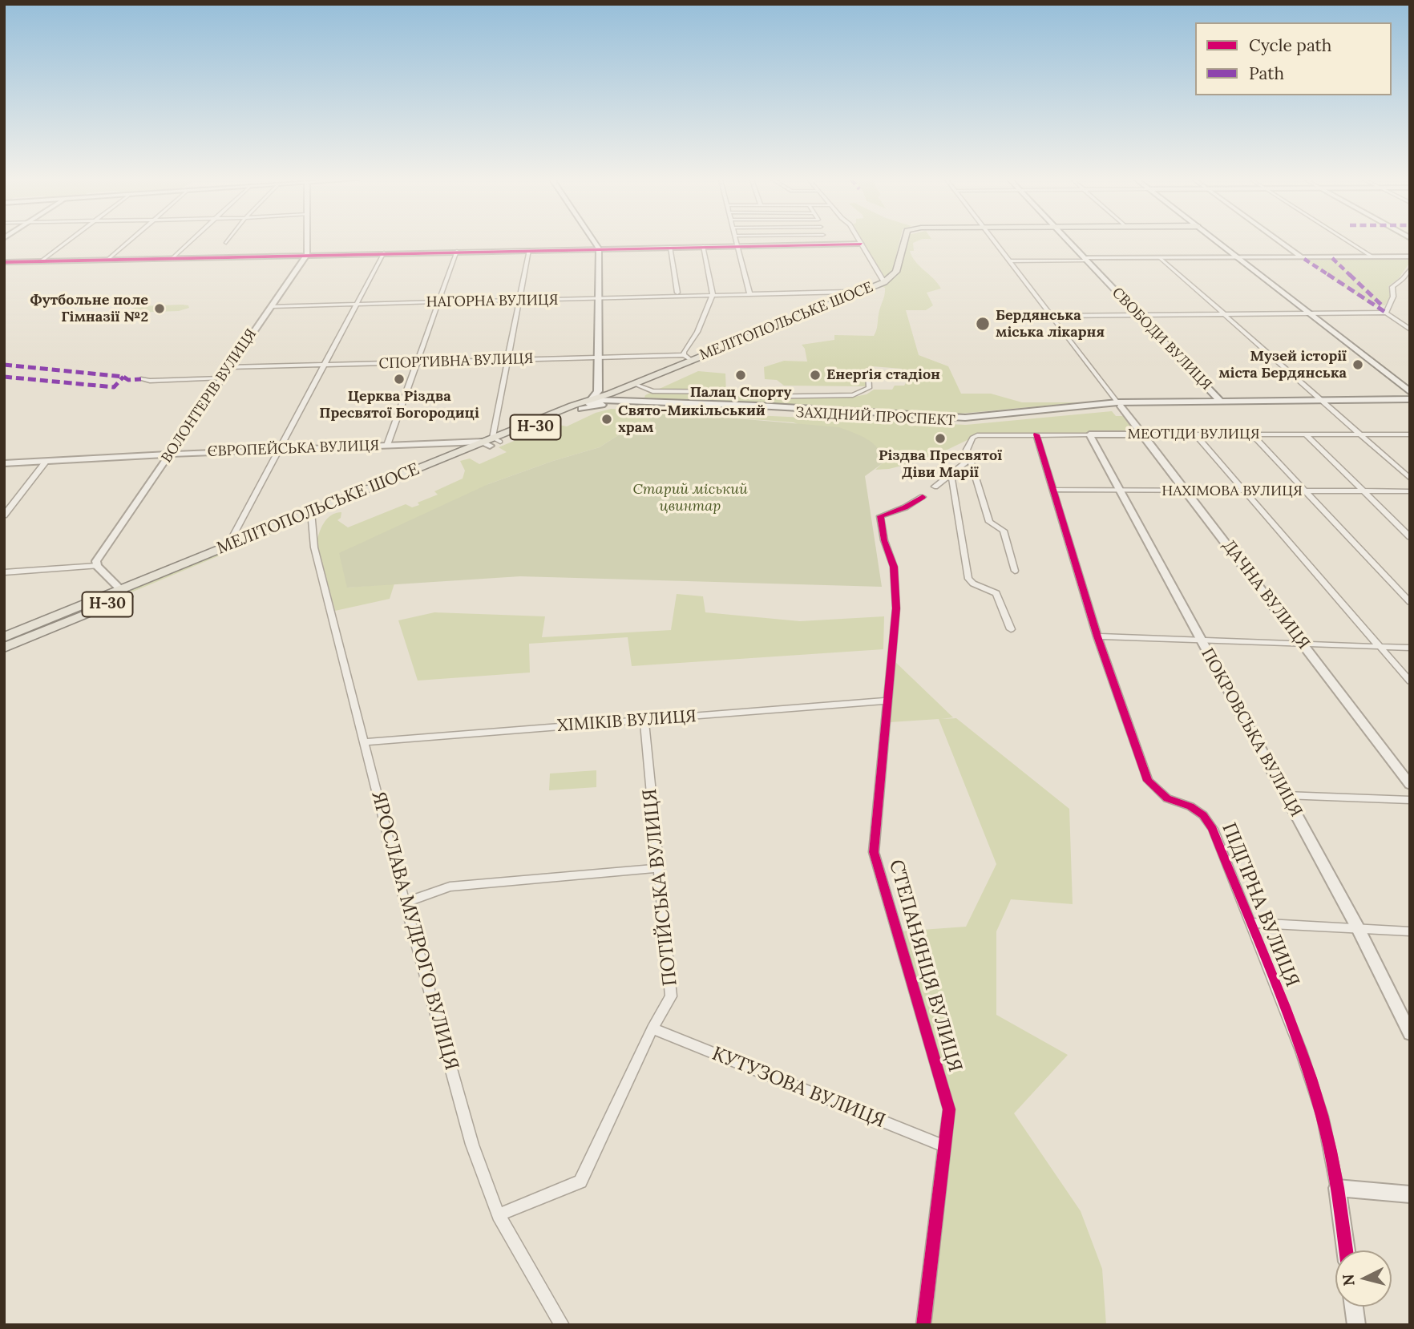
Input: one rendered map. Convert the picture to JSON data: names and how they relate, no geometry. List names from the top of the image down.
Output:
{
  "streets": {
    "main road": [
      "МЕЛІТОПОЛЬСЬКЕ ШОСЕ",
      "СВОБОДИ ВУЛИЦЯ",
      "ЗАХІДНИЙ ПРОСПЕКТ",
      "Н-30"
    ],
    "street": [
      "НАГОРНА ВУЛИЦЯ",
      "СПОРТИВНА ВУЛИЦЯ",
      "ВОЛОНТЕРІВ ВУЛИЦЯ",
      "МЕОТІДИ ВУЛИЦЯ",
      "ЄВРОПЕЙСЬКА ВУЛИЦЯ",
      "НАХІМОВА ВУЛИЦЯ",
      "ДАЧНА ВУЛИЦЯ",
      "ХІМІКІВ ВУЛИЦЯ",
      "ПОКРОВСЬКА ВУЛИЦЯ",
      "ПОТІЙСЬКА ВУЛИЦЯ",
      "ПІДГІРНА ВУЛИЦЯ",
      "ЯРОСЛАВА МУДРОГО ВУЛИЦЯ",
      "СТЕПАНЯНЦЯ ВУЛИЦЯ",
      "КУТУЗОВА ВУЛИЦЯ"
    ]
  },
  "crossings": [
    ["НАГОРНА ВУЛИЦЯ", "МЕЛІТОПОЛЬСЬКЕ ШОСЕ"],
    ["НАГОРНА ВУЛИЦЯ", "ВОЛОНТЕРІВ ВУЛИЦЯ"],
    ["МЕЛІТОПОЛЬСЬКЕ ШОСЕ", "СПОРТИВНА ВУЛИЦЯ"],
    ["МЕЛІТОПОЛЬСЬКЕ ШОСЕ", "ЗАХІДНИЙ ПРОСПЕКТ"],
    ["МЕЛІТОПОЛЬСЬКЕ ШОСЕ", "ЄВРОПЕЙСЬКА ВУЛИЦЯ"],
    ["МЕЛІТОПОЛЬСЬКЕ ШОСЕ", "ЯРОСЛАВА МУДРОГО ВУЛИЦЯ"],
    ["СВОБОДИ ВУЛИЦЯ", "ЗАХІДНИЙ ПРОСПЕКТ"],
    ["СПОРТИВНА ВУЛИЦЯ", "ВОЛОНТЕРІВ ВУЛИЦЯ"],
    ["ВОЛОНТЕРІВ ВУЛИЦЯ", "ЄВРОПЕЙСЬКА ВУЛИЦЯ"],
    ["ЗАХІДНИЙ ПРОСПЕКТ", "ДАЧНА ВУЛИЦЯ"],
    ["МЕОТІДИ ВУЛИЦЯ", "ДАЧНА ВУЛИЦЯ"],
    ["МЕОТІДИ ВУЛИЦЯ", "ПОКРОВСЬКА ВУЛИЦЯ"],
    ["МЕОТІДИ ВУЛИЦЯ", "ПІДГІРНА ВУЛИЦЯ"],
    ["НАХІМОВА ВУЛИЦЯ", "ДАЧНА ВУЛИЦЯ"],
    ["НАХІМОВА ВУЛИЦЯ", "ПОКРОВСЬКА ВУЛИЦЯ"],
    ["НАХІМОВА ВУЛИЦЯ", "ПІДГІРНА ВУЛИЦЯ"],
    ["ХІМІКІВ ВУЛИЦЯ", "ПОТІЙСЬКА ВУЛИЦЯ"],
    ["ХІМІКІВ ВУЛИЦЯ", "ЯРОСЛАВА МУДРОГО ВУЛИЦЯ"],
    ["ХІМІКІВ ВУЛИЦЯ", "СТЕПАНЯНЦЯ ВУЛИЦЯ"],
    ["ПОТІЙСЬКА ВУЛИЦЯ", "ЯРОСЛАВА МУДРОГО ВУЛИЦЯ"],
    ["ПОТІЙСЬКА ВУЛИЦЯ", "КУТУЗОВА ВУЛИЦЯ"],
    ["СТЕПАНЯНЦЯ ВУЛИЦЯ", "КУТУЗОВА ВУЛИЦЯ"]
  ],
  "parks": ["Старий міський цвинтар"],
  "places": [
    "Футбольне поле Гімназії №2",
    "Бердянська міська лікарня",
    "Музей історії міста Бердянська",
    "Палац Спорту",
    "Енерґія стадіон",
    "Церква Різдва Пресвятої Богородиці",
    "Свято-Микільський храм",
    "Різдва Пресвятої Діви Марії"
  ],
  "legend": ["Cycle path", "Path"],
  "north": "left"
}
